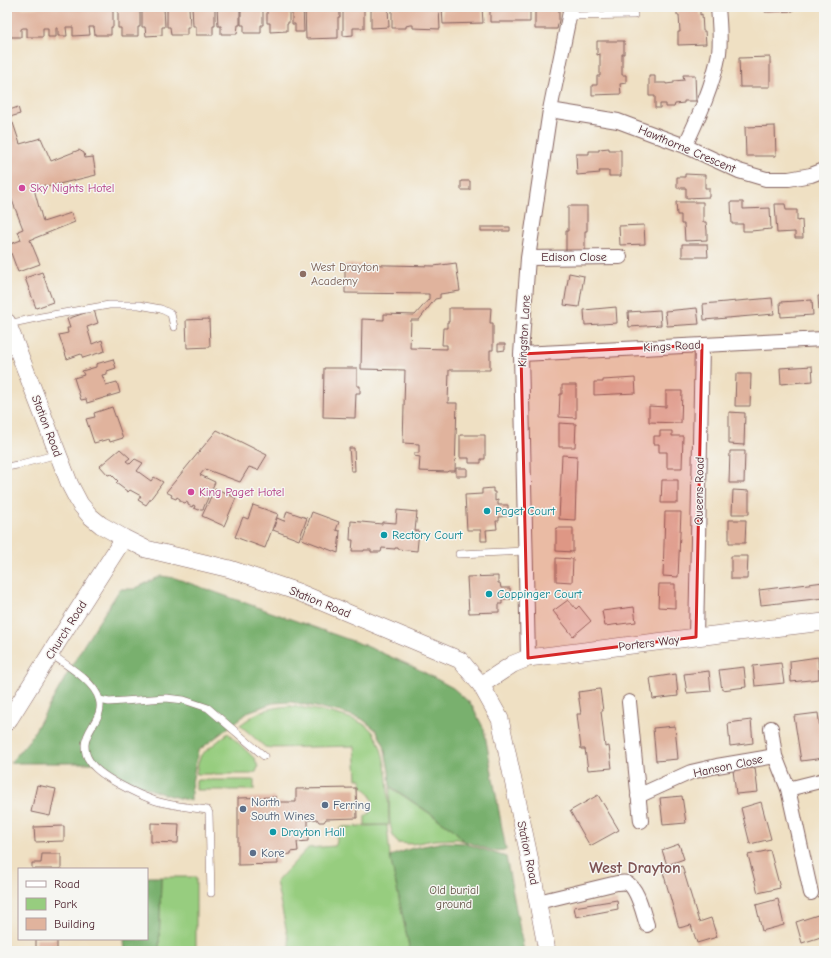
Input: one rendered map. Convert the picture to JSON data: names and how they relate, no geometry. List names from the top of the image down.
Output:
{
  "streets": {
    "street": [
      "Hawthorne Crescent",
      "Edison Close",
      "Kingston Lane",
      "Kings Road",
      "Station Road",
      "Queens Road",
      "Church Road",
      "Porters Way",
      "Hanson Close"
    ]
  },
  "crossings": [
    ["Hawthorne Crescent", "Kingston Lane"],
    ["Edison Close", "Kingston Lane"],
    ["Kingston Lane", "Kings Road"],
    ["Kingston Lane", "Porters Way"],
    ["Kings Road", "Queens Road"],
    ["Station Road", "Church Road"],
    ["Station Road", "Porters Way"],
    ["Queens Road", "Porters Way"]
  ],
  "districts": ["West Drayton"],
  "parks": ["Old burial ground"],
  "places": [
    "Sky Nights Hotel",
    "West Drayton Academy",
    "King Paget Hotel",
    "Paget Court",
    "Rectory Court",
    "Coppinger Court",
    "Ferring",
    "North South Wines",
    "Drayton Hall",
    "Kore"
  ],
  "legend": ["Road", "Park", "Building"]
}
